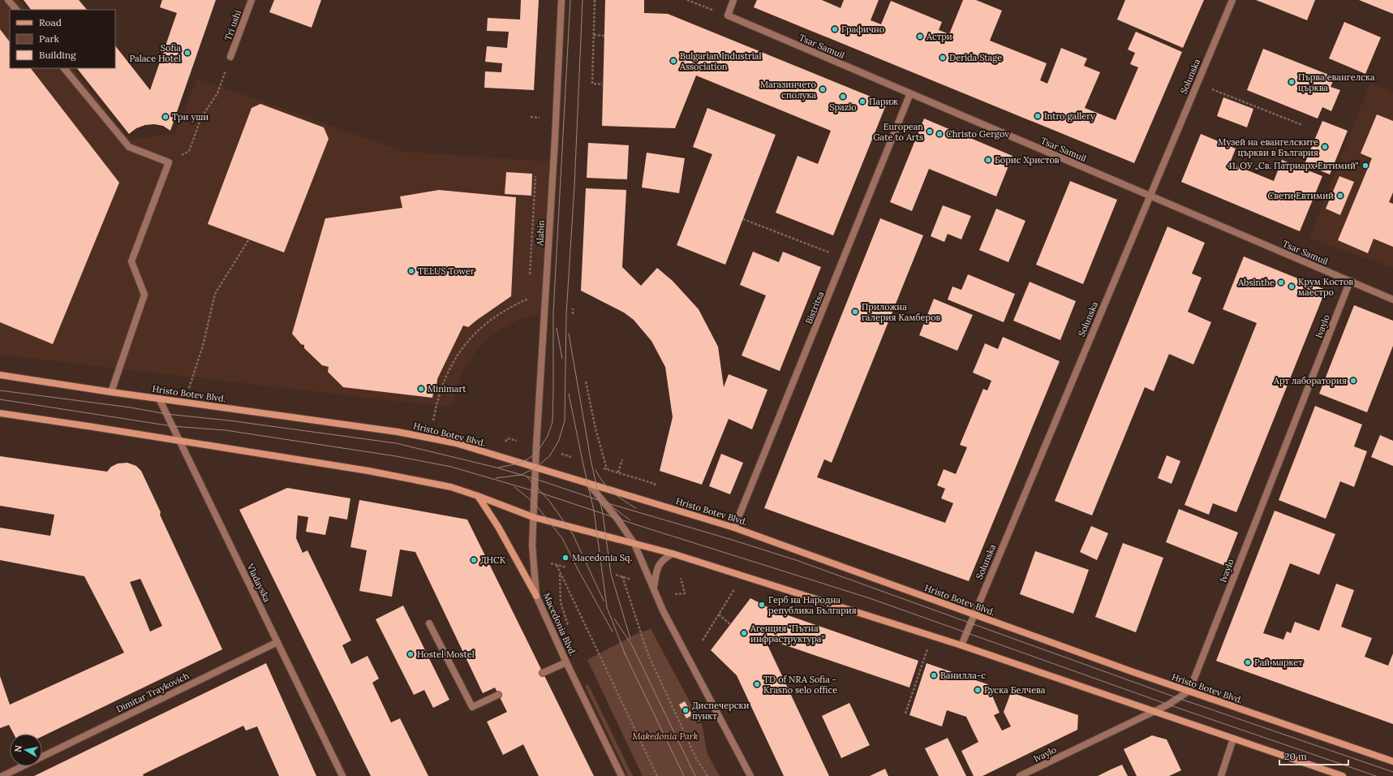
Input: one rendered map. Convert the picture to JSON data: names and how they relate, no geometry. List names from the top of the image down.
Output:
{
  "streets": {
    "main road": ["Hristo Botev Blvd."],
    "street": [
      "Tri ushi",
      "Tsar Samuil",
      "Solunska",
      "Alabin",
      "Bistritsa",
      "Ivaylo",
      "Vladayska",
      "Macedonia Blvd.",
      "Dimitar Traykovich"
    ]
  },
  "crossings": [
    ["Tsar Samuil", "Solunska"],
    ["Tsar Samuil", "Bistritsa"],
    ["Tsar Samuil", "Ivaylo"],
    ["Solunska", "Hristo Botev Blvd."],
    ["Alabin", "Hristo Botev Blvd."],
    ["Alabin", "Macedonia Blvd."],
    ["Bistritsa", "Hristo Botev Blvd."],
    ["Ivaylo", "Hristo Botev Blvd."],
    ["Hristo Botev Blvd.", "Vladayska"],
    ["Hristo Botev Blvd.", "Macedonia Blvd."],
    ["Vladayska", "Dimitar Traykovich"]
  ],
  "parks": ["Makedonia Park"],
  "places": [
    "Графично",
    "Астри",
    "Sofia Palace Hotel",
    "Derida Stage",
    "Bulgarian Industrial Association",
    "Първа евангелска църква",
    "Магазинчето сполука",
    "Spazio",
    "Париж",
    "Intro gallery",
    "Три уши",
    "European Gate to Arts",
    "Christo Gergov",
    "Музей на евангелските църкви в България",
    "Борис Христов",
    "41. ОУ „Св. Патриарх Евтимий“",
    "Свети Евтимий",
    "TELUS Tower",
    "Absinthe",
    "Крум Костов маестро",
    "Приложна галерия Камберов",
    "Арт лаборатория",
    "Minimart",
    "Macedonia Sq.",
    "ДНСК",
    "Герб на Народна република България",
    "Агенция \"Пътна инфраструктура\"",
    "Hostel Mostel",
    "Рай маркет",
    "Ванилла-с",
    "TD of NRA Sofia - Krasno selo office",
    "Руска Белчева",
    "Диспечерски пункт"
  ],
  "legend": ["Road", "Park", "Building"],
  "scale_bar": "20 m",
  "north": "left"
}
